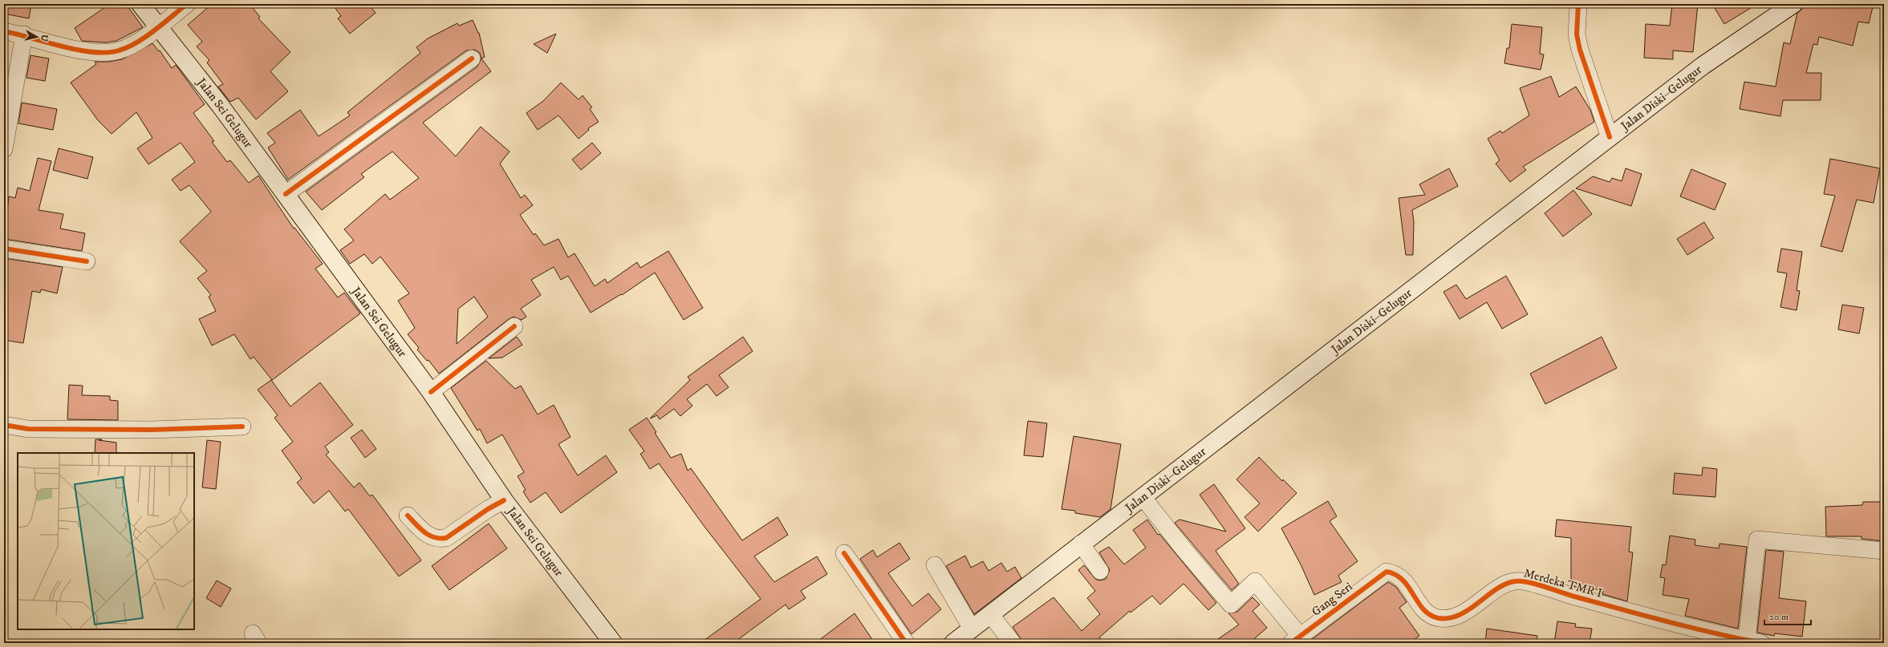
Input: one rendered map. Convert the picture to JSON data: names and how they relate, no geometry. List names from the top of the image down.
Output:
{
  "streets": {
    "main road": ["Jalan Diski–Gelugur", "Jalan Sei Gelugur"],
    "street": ["Merdeka TMR I", "Gang Seri"]
  },
  "crossings": [
    ["Merdeka TMR I", "Gang Seri"]
  ],
  "scale_bar": "20 m",
  "north": "right"
}
